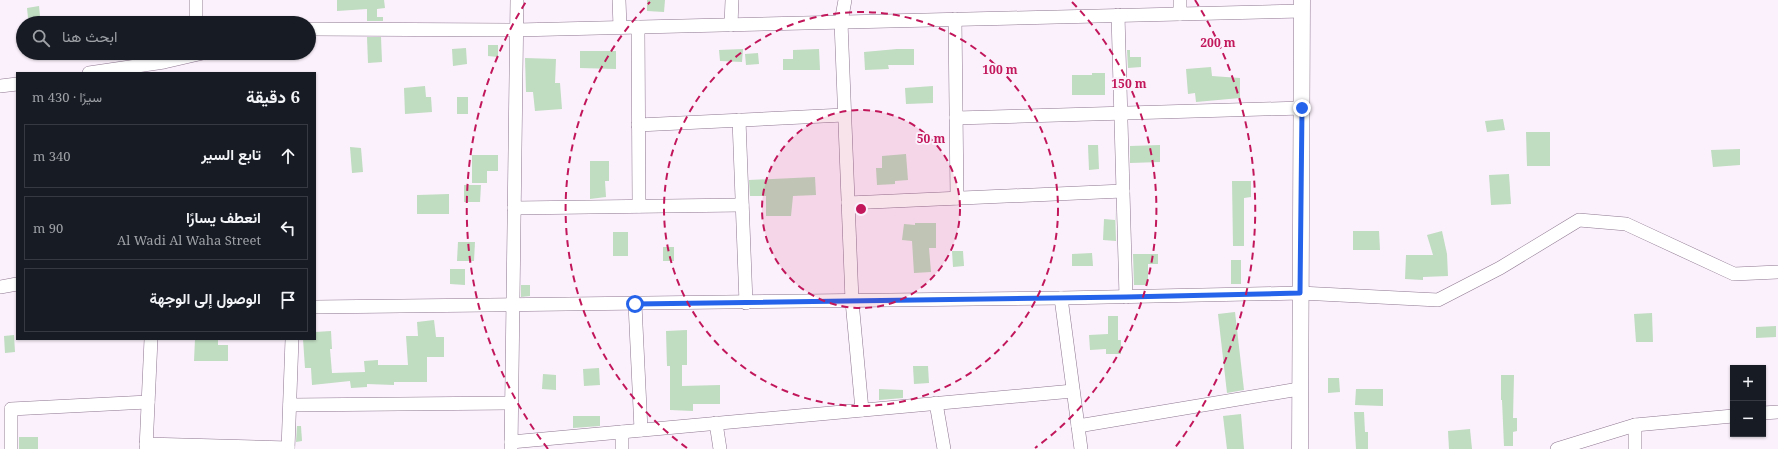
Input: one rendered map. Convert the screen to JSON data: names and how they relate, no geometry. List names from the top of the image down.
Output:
{
  "page": {
    "search": "ابحث هنا",
    "heading": ["6 دقيقة", "سيرًا · 430 m"],
    "list": [
      ["تابع السير", "340 m"],
      ["انعطف يسارًا", "Al Wadi Al Waha Street", "90 m"],
      "الوصول إلى الوجهة"
    ],
    "map_buttons": ["+", "−"]
  },
  "rings": [
    "200 m",
    "100 m",
    "150 m",
    "50 m"
  ]
}
